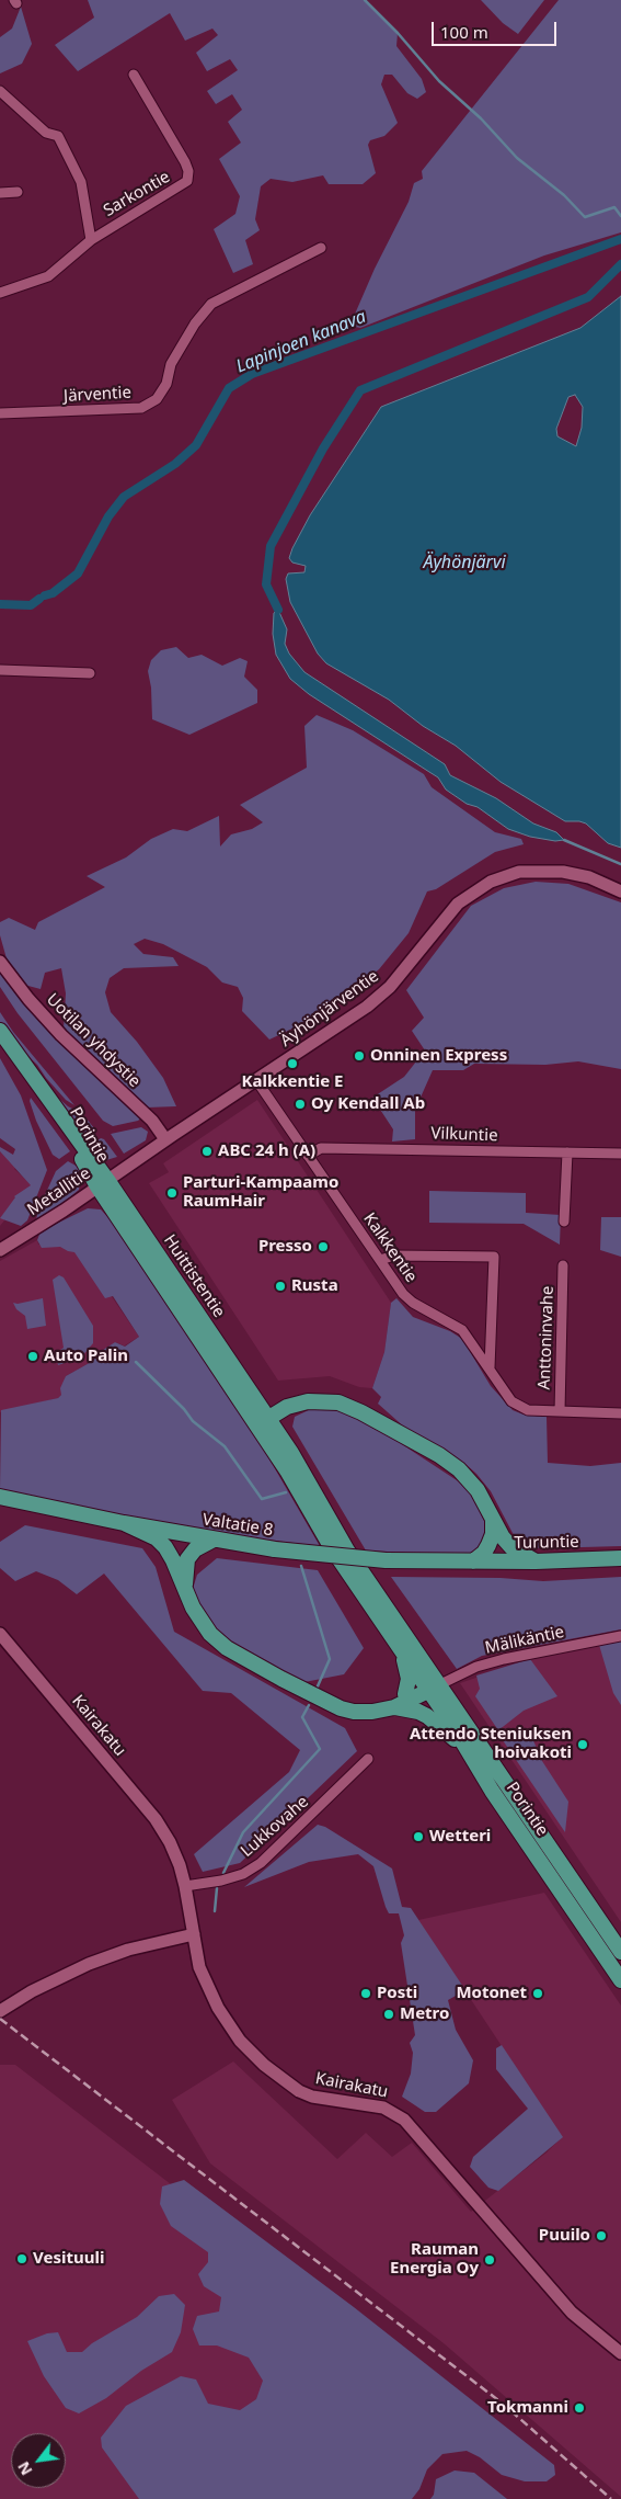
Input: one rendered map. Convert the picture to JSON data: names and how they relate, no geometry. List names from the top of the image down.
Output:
{
  "streets": {
    "highway": [
      "Porintie",
      "Huittistentie",
      "Valtatie 8",
      "Turuntie"
    ],
    "main road": [
      "Äyhönjärventie",
      "Uotilan yhdystie",
      "Metallitie",
      "Kairakatu"
    ],
    "street": [
      "Sarkontie",
      "Järventie",
      "Vilkuntie",
      "Kalkkentie",
      "Anttoninvahe",
      "Mälikäntie",
      "Lukkovahe"
    ]
  },
  "crossings": [
    ["Äyhönjärventie", "Uotilan yhdystie"],
    ["Äyhönjärventie", "Metallitie"],
    ["Äyhönjärventie", "Kalkkentie"],
    ["Äyhönjärventie", "Huittistentie"],
    ["Porintie", "Huittistentie"],
    ["Porintie", "Mälikäntie"],
    ["Vilkuntie", "Kalkkentie"],
    ["Metallitie", "Huittistentie"],
    ["Kalkkentie", "Anttoninvahe"],
    ["Valtatie 8", "Turuntie"],
    ["Kairakatu", "Lukkovahe"]
  ],
  "water": ["Lapinjoen kanava", "Äyhönjärvi"],
  "places": [
    "Onninen Express",
    "Kalkkentie E",
    "Oy Kendall Ab",
    "ABC 24 h (A)",
    "Parturi-Kampaamo RaumHair",
    "Presso",
    "Rusta",
    "Auto Palin",
    "Attendo Steniuksen hoivakoti",
    "Wetteri",
    "Posti",
    "Motonet",
    "Metro",
    "Puuilo",
    "Vesituuli",
    "Rauman Energia Oy",
    "Tokmanni"
  ],
  "scale_bar": "100 m",
  "north": "bottom left"
}
